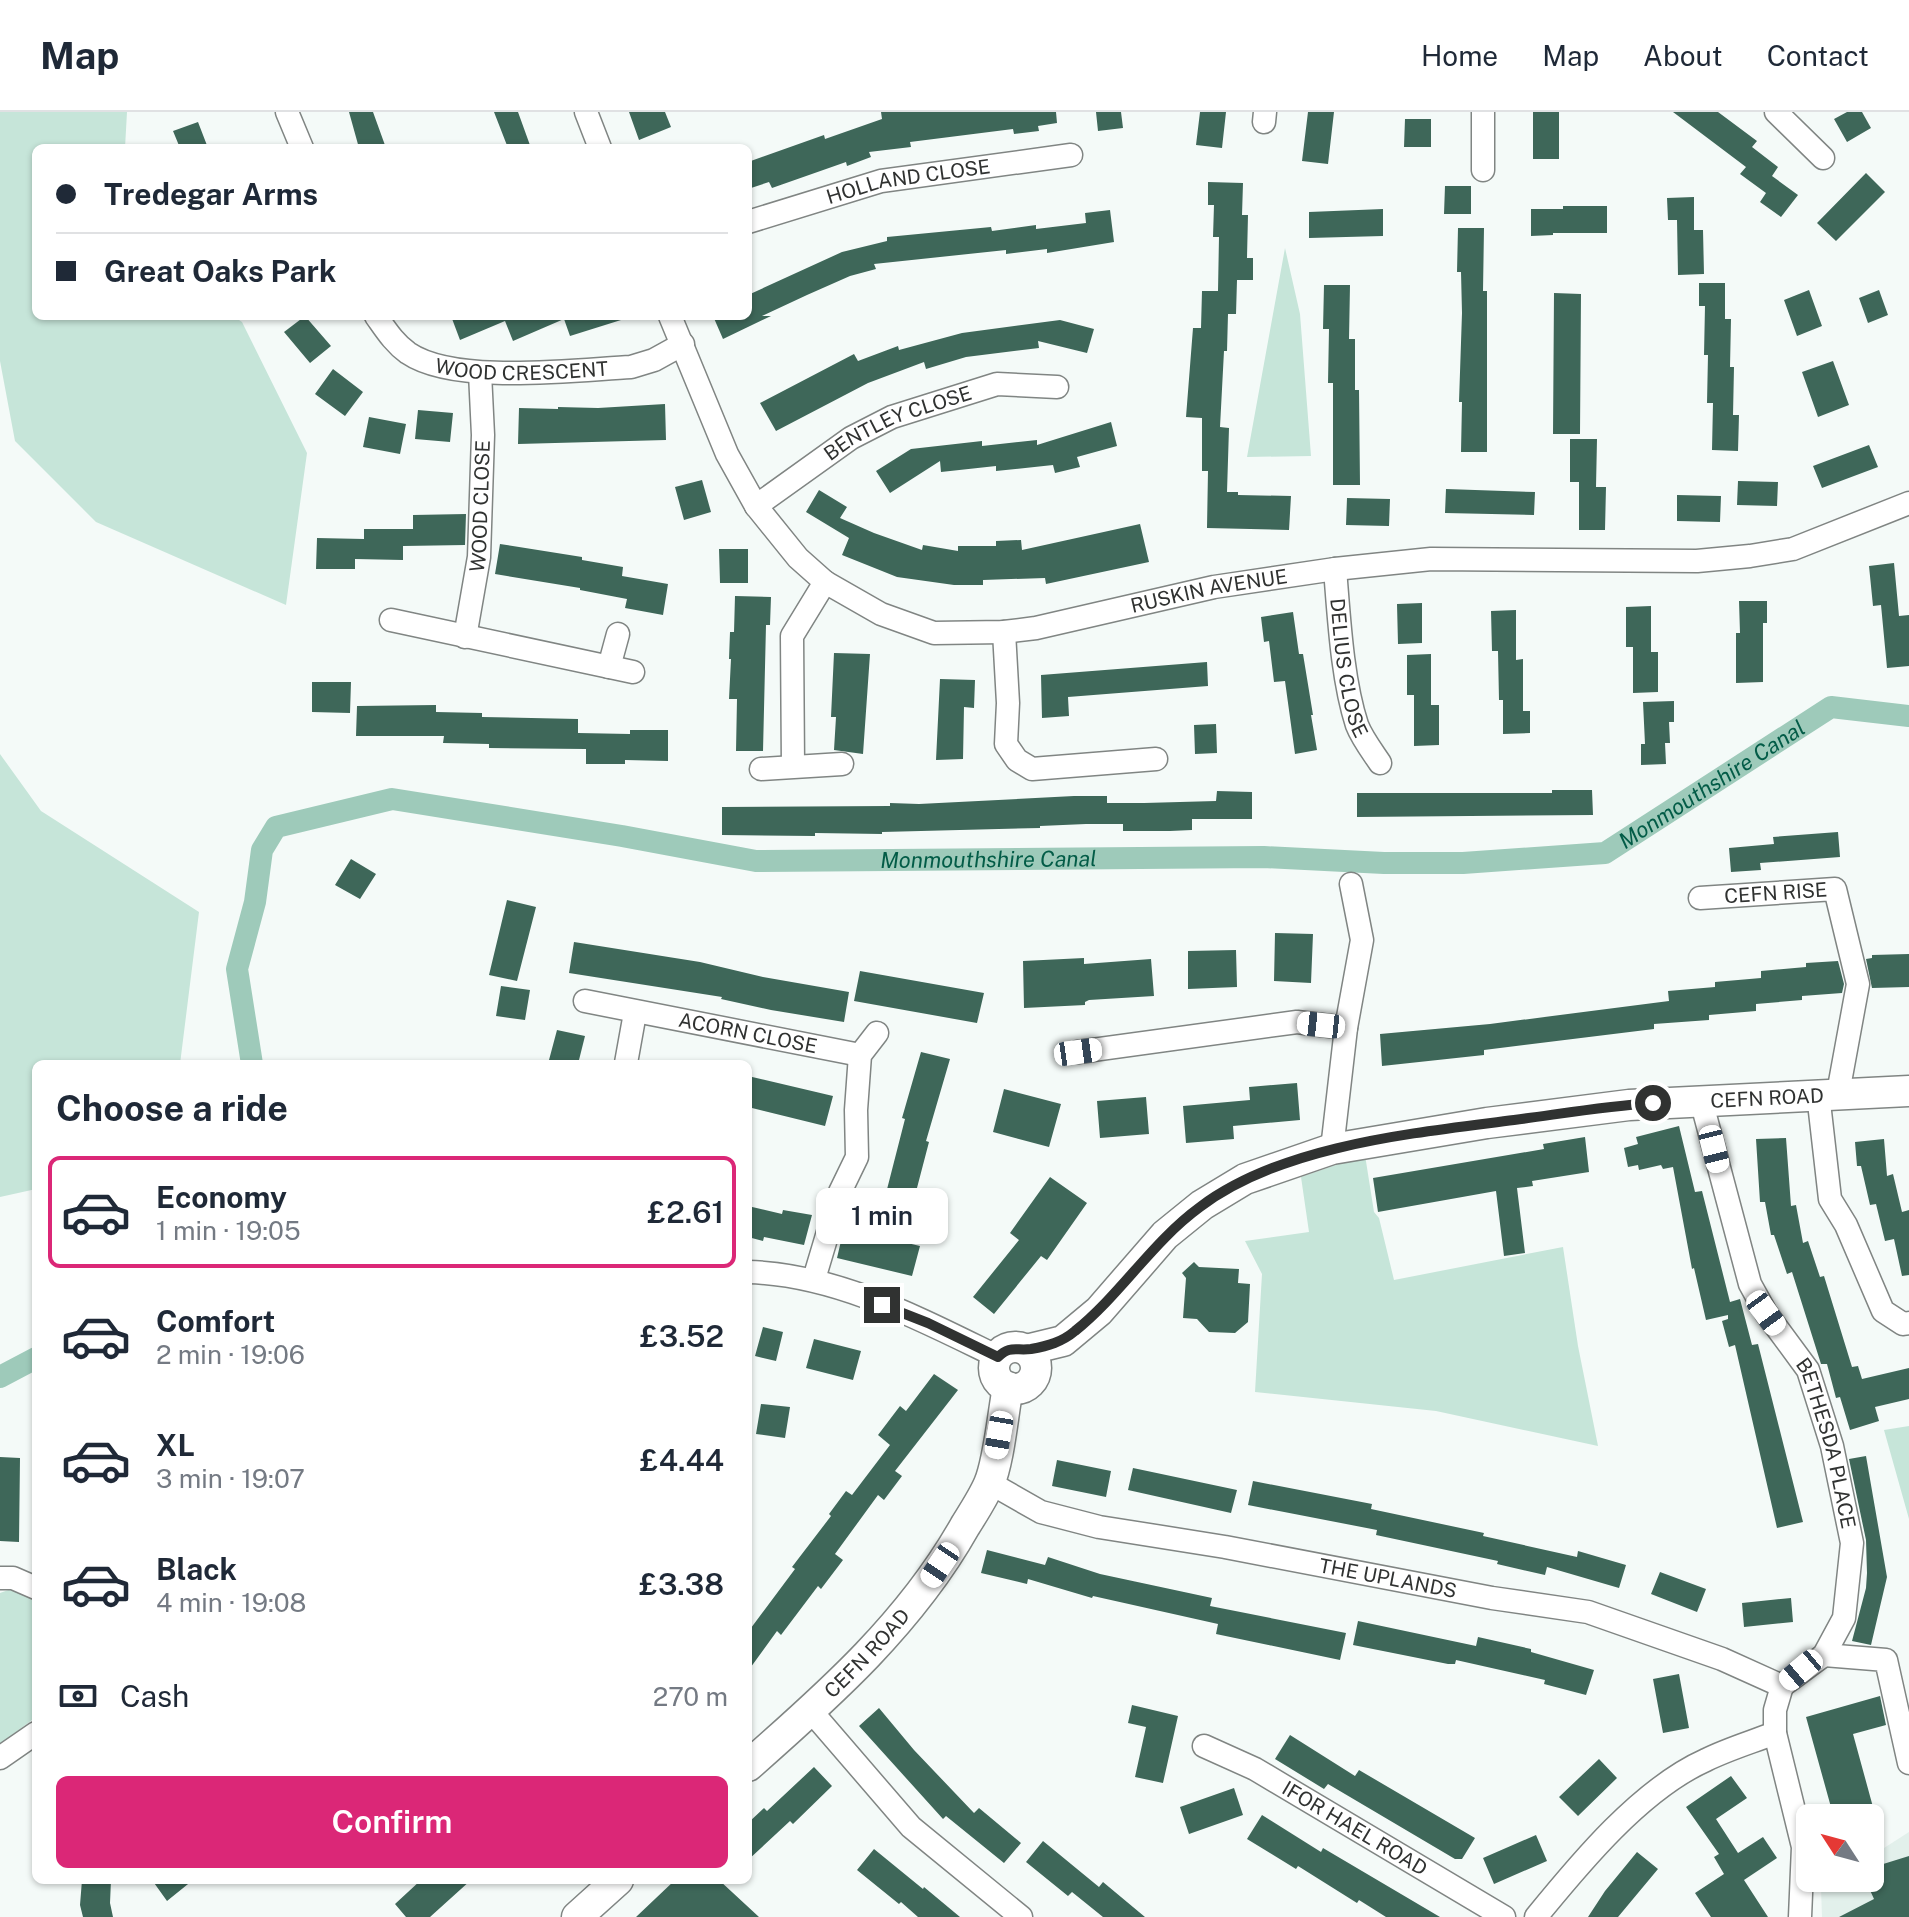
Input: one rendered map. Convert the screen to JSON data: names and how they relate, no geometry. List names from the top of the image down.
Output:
{
  "streets": {
    "main road": ["CEFN ROAD"],
    "street": [
      "HOLLAND CLOSE",
      "WOOD CRESCENT",
      "BENTLEY CLOSE",
      "WOOD CLOSE",
      "RUSKIN AVENUE",
      "DELIUS CLOSE",
      "CEFN RISE",
      "ACORN CLOSE",
      "BETHESDA PLACE",
      "THE UPLANDS",
      "IFOR HAEL ROAD"
    ]
  },
  "crossings": [
    ["WOOD CRESCENT", "WOOD CLOSE"],
    ["WOOD CRESCENT", "RUSKIN AVENUE"],
    ["BENTLEY CLOSE", "RUSKIN AVENUE"],
    ["RUSKIN AVENUE", "DELIUS CLOSE"],
    ["CEFN RISE", "CEFN ROAD"],
    ["CEFN ROAD", "BETHESDA PLACE"],
    ["CEFN ROAD", "THE UPLANDS"],
    ["BETHESDA PLACE", "THE UPLANDS"]
  ],
  "water": ["Monmouthshire Canal"],
  "north": "top left",
  "page": {
    "header": "Map",
    "nav": [
      "Home",
      "Map",
      "About",
      "Contact"
    ],
    "banner": ["Tredegar Arms", "Great Oaks Park"],
    "heading": "Choose a ride",
    "list": [
      {
        "name": "Economy",
        "note": "1 min · 19:05",
        "value": "£2.61"
      },
      {
        "name": "Comfort",
        "note": "2 min · 19:06",
        "value": "£3.52"
      },
      {
        "name": "XL",
        "note": "3 min · 19:07",
        "value": "£4.44"
      },
      {
        "name": "Black",
        "note": "4 min · 19:08",
        "value": "£3.38"
      }
    ],
    "bubble": "1 min",
    "pay": ["Cash", "270 m"],
    "buttons": "Confirm"
  }
}
